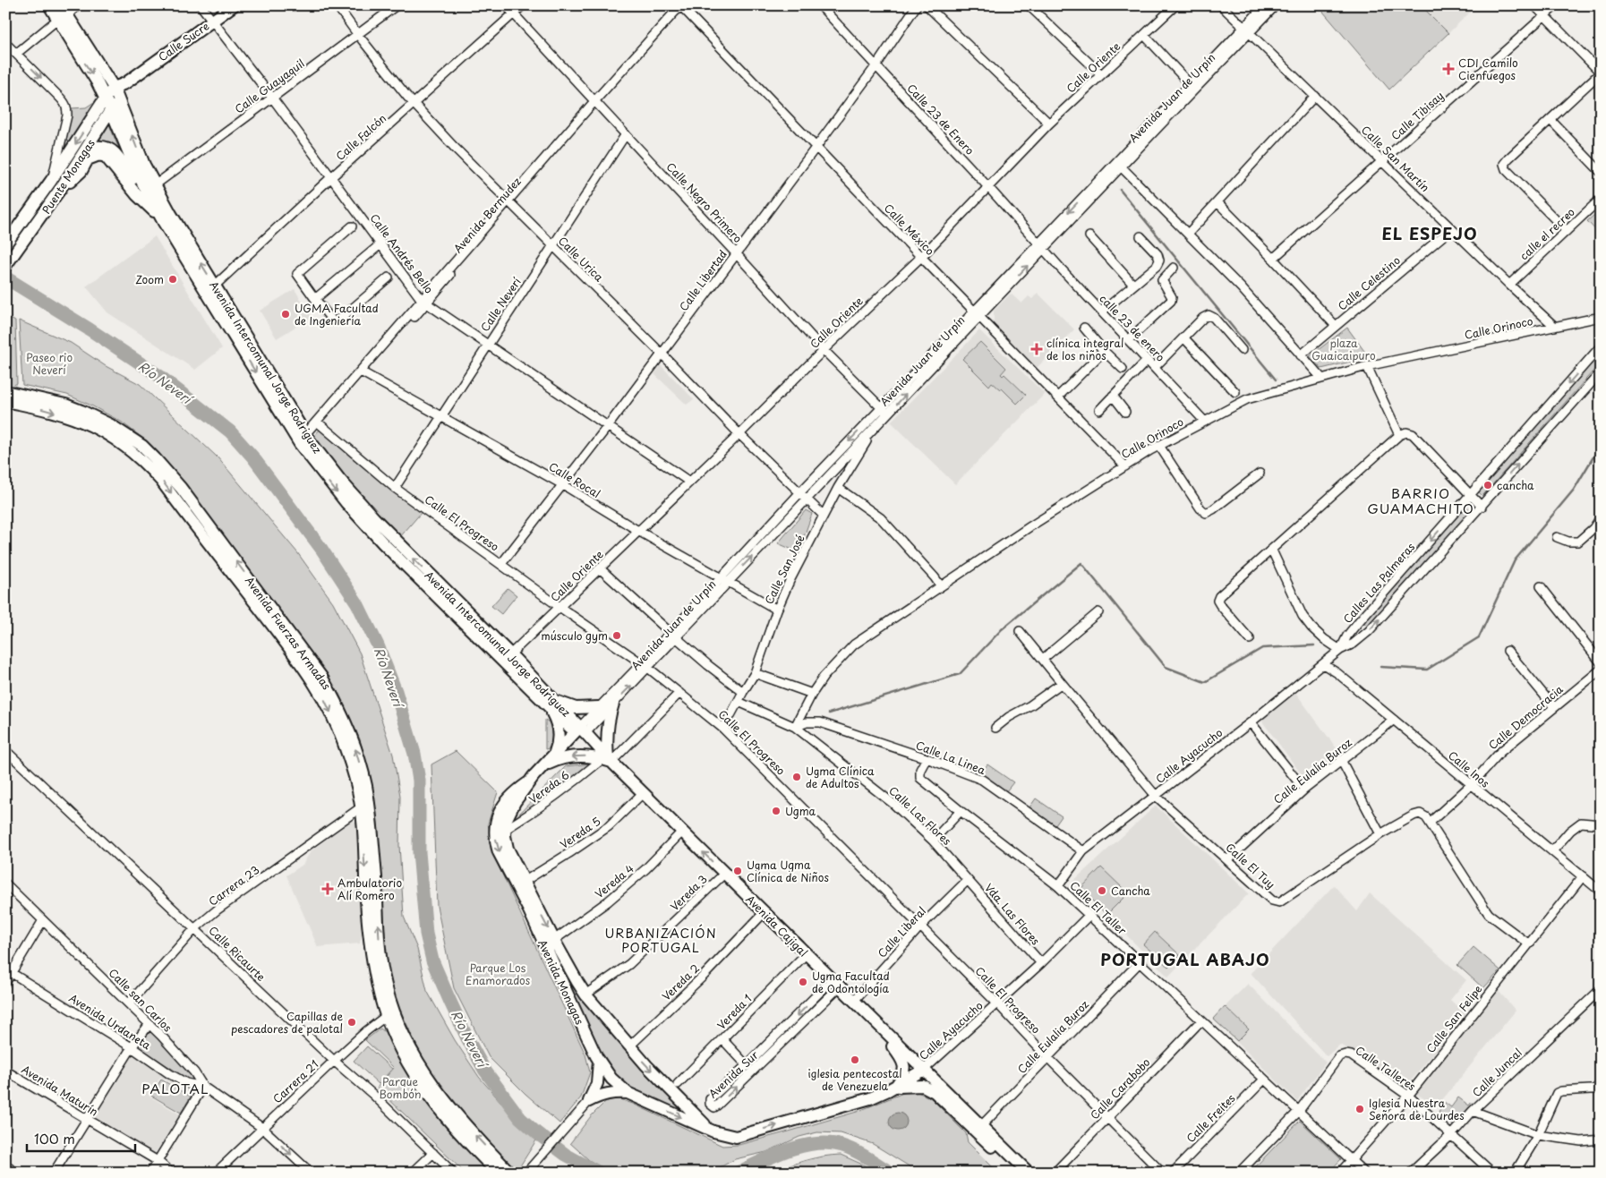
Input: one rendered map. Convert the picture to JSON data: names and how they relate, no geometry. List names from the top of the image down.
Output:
{
  "streets": {
    "main road": [
      "Calle Sucre",
      "Puente Monagas",
      "Avenida Intercomunal Jorge Rodriguez",
      "Avenida Fuerzas Armadas",
      "Avenida Cajigal",
      "Avenida Monagas"
    ],
    "street": [
      "Calle Oriente",
      "Calle Guayaquil",
      "Avenida Juan de Urpín",
      "Calle Tibisay",
      "Calle 23 de Enero",
      "Calle Falcón",
      "Calle San Martín",
      "Calle Negro Primero",
      "Avenida Bermudez",
      "Calle México",
      "calle el recreo",
      "Calle Andrés Bello",
      "Calle Urica",
      "Calle Libertad",
      "Calle Celestino",
      "Calle Neverí",
      "calle 23 de enero",
      "Calle Orinoco",
      "Calle Rocal",
      "Calle El Progreso",
      "Calle San José",
      "Calles Las Palmeras",
      "Calle Democracia",
      "Calle Ayacucho",
      "Calle La Linea",
      "Calle Inos",
      "Calle Eulalia Buroz",
      "Vereda 6",
      "Calle Las Flores",
      "Vereda 5",
      "Calle El Tuy",
      "Vereda 4",
      "Carrera 23",
      "Vereda 3",
      "Calle El Taller",
      "Vda. Las Flores",
      "Calle Liberal",
      "Calle Ricaurte",
      "Vereda 2",
      "Calle san Carlos",
      "Vereda 1",
      "Calle San Felipe",
      "Avenida Urdaneta",
      "Calle Talleres",
      "Calle Juncal",
      "Avenida Sur",
      "Carrera 21",
      "Calle Carabobo",
      "Avenida Maturín",
      "Calle Freites"
    ]
  },
  "crossings": [
    ["Calle Sucre", "Puente Monagas"],
    ["Calle Sucre", "Calle Andrés Bello"],
    ["Calle Oriente", "Calle 23 de Enero"],
    ["Calle Oriente", "Calle Negro Primero"],
    ["Calle Oriente", "Calle México"],
    ["Calle Oriente", "Calle Andrés Bello"],
    ["Calle Oriente", "Calle Urica"],
    ["Calle Oriente", "Avenida Intercomunal Jorge Rodriguez"],
    ["Calle Oriente", "Calle Rocal"],
    ["Calle Oriente", "Calle El Progreso"],
    ["Calle Guayaquil", "Calle Andrés Bello"],
    ["Calle Guayaquil", "Calle Urica"],
    ["Calle Guayaquil", "Avenida Intercomunal Jorge Rodriguez"],
    ["Avenida Juan de Urpín", "Calle 23 de Enero"],
    ["Avenida Juan de Urpín", "Calle San Martín"],
    ["Avenida Juan de Urpín", "Calle Negro Primero"],
    ["Avenida Juan de Urpín", "Calle México"],
    ["Avenida Juan de Urpín", "Calle Urica"],
    ["Avenida Juan de Urpín", "calle 23 de enero"],
    ["Avenida Juan de Urpín", "Avenida Intercomunal Jorge Rodriguez"],
    ["Avenida Juan de Urpín", "Calle Rocal"],
    ["Avenida Juan de Urpín", "Calle El Progreso"],
    ["Avenida Juan de Urpín", "Calle San José"],
    ["Avenida Juan de Urpín", "Avenida Cajigal"],
    ["Avenida Juan de Urpín", "Avenida Monagas"],
    ["Calle Tibisay", "Calle San Martín"],
    ["Calle 23 de Enero", "Calle Libertad"],
    ["Calle 23 de Enero", "calle 23 de enero"],
    ["Calle Falcón", "Calle Negro Primero"],
    ["Calle Falcón", "Calle Andrés Bello"],
    ["Calle Falcón", "Calle Urica"],
    ["Calle Falcón", "Avenida Intercomunal Jorge Rodriguez"],
    ["Calle San Martín", "calle el recreo"],
    ["Calle San Martín", "Calle Celestino"],
    ["Calle San Martín", "Calle Orinoco"],
    ["Puente Monagas", "Avenida Intercomunal Jorge Rodriguez"],
    ["Calle Negro Primero", "Avenida Bermudez"],
    ["Calle Negro Primero", "Calle Libertad"],
    ["Calle Negro Primero", "Calle Neverí"],
    ["Avenida Bermudez", "Calle México"],
    ["Avenida Bermudez", "Calle Andrés Bello"],
    ["Avenida Bermudez", "Calle Urica"],
    ["Avenida Bermudez", "Avenida Intercomunal Jorge Rodriguez"],
    ["Avenida Bermudez", "Calle Rocal"],
    ["Avenida Bermudez", "Calle El Progreso"],
    ["Calle México", "Calle Libertad"],
    ["Calle México", "Calle Orinoco"],
    ["Calle Andrés Bello", "Calle Libertad"],
    ["Calle Andrés Bello", "Calle Neverí"],
    ["Calle Urica", "Calle Libertad"],
    ["Calle Urica", "Calle Neverí"],
    ["Calle Urica", "Calle San José"],
    ["Calle Libertad", "Calle Rocal"],
    ["Calle Libertad", "Calle El Progreso"],
    ["Calle Neverí", "Calle Rocal"],
    ["Calle Neverí", "Calle El Progreso"],
    ["calle 23 de enero", "Calle Orinoco"],
    ["Calle Orinoco", "Calle La Linea"],
    ["Calle Orinoco", "Calle Las Flores"],
    ["Avenida Intercomunal Jorge Rodriguez", "Avenida Cajigal"],
    ["Avenida Intercomunal Jorge Rodriguez", "Avenida Monagas"],
    ["Calle Rocal", "Calle San José"],
    ["Calle El Progreso", "Calle San José"],
    ["Calle El Progreso", "Calle Ayacucho"],
    ["Calle El Progreso", "Calle Eulalia Buroz"],
    ["Calle El Progreso", "Vereda 6"],
    ["Calle El Progreso", "Calle Liberal"],
    ["Calle El Progreso", "Calle Carabobo"],
    ["Calle San José", "Calle Las Flores"],
    ["Calles Las Palmeras", "Calle Ayacucho"],
    ["Avenida Fuerzas Armadas", "Carrera 23"],
    ["Avenida Fuerzas Armadas", "Carrera 21"],
    ["Calle Democracia", "Calle Inos"],
    ["Calle Democracia", "Calle El Tuy"],
    ["Calle Ayacucho", "Calle La Linea"],
    ["Calle Ayacucho", "Calle Inos"],
    ["Calle Ayacucho", "Calle El Tuy"],
    ["Calle Ayacucho", "Calle El Taller"],
    ["Calle Ayacucho", "Vda. Las Flores"],
    ["Calle Ayacucho", "Avenida Cajigal"],
    ["Calle Ayacucho", "Avenida Monagas"],
    ["Calle La Linea", "Calle Las Flores"],
    ["Calle La Linea", "Calle El Taller"],
    ["Calle Inos", "Calle Eulalia Buroz"],
    ["Calle Inos", "Calle San Felipe"],
    ["Calle Eulalia Buroz", "Calle El Tuy"],
    ["Calle Eulalia Buroz", "Calle El Taller"],
    ["Calle Eulalia Buroz", "Avenida Cajigal"],
    ["Vereda 6", "Avenida Cajigal"],
    ["Vereda 6", "Avenida Monagas"],
    ["Calle Las Flores", "Vda. Las Flores"],
    ["Calle Las Flores", "Calle Liberal"],
    ["Vereda 5", "Avenida Cajigal"],
    ["Vereda 5", "Avenida Monagas"],
    ["Vereda 4", "Avenida Cajigal"],
    ["Vereda 4", "Avenida Monagas"],
    ["Carrera 23", "Calle Ricaurte"],
    ["Carrera 23", "Calle san Carlos"],
    ["Vereda 3", "Avenida Cajigal"],
    ["Vereda 3", "Avenida Monagas"],
    ["Calle El Taller", "Calle San Felipe"],
    ["Calle El Taller", "Calle Talleres"],
    ["Calle El Taller", "Calle Carabobo"],
    ["Calle El Taller", "Calle Freites"],
    ["Vda. Las Flores", "Calle Liberal"],
    ["Avenida Cajigal", "Calle Liberal"],
    ["Avenida Cajigal", "Avenida Monagas"],
    ["Avenida Cajigal", "Vereda 2"],
    ["Avenida Cajigal", "Vereda 1"],
    ["Avenida Cajigal", "Avenida Sur"],
    ["Calle Ricaurte", "Carrera 21"],
    ["Avenida Monagas", "Vereda 2"],
    ["Calle san Carlos", "Avenida Urdaneta"],
    ["Calle san Carlos", "Carrera 21"],
    ["Calle San Felipe", "Calle Talleres"],
    ["Calle Talleres", "Calle Juncal"]
  ],
  "districts": [
    "EL ESPEJO",
    "BARRIO GUAMACHITO",
    "URBANIZACIÓN PORTUGAL",
    "PORTUGAL ABAJO",
    "PALOTAL"
  ],
  "water": ["Río Neverí"],
  "parks": [
    "plaza Guaicaipuro",
    "Paseo rio Neverí",
    "Parque Los Enamorados",
    "Parque Bombón"
  ],
  "places": {
    "health": ["CDI Camilo Cienfuegos", "clínica integral de los niños", "Ambulatorio Alí Romero"],
    "other": [
      "Zoom",
      "UGMA Facultad de Ingeniería",
      "cancha",
      "músculo gym",
      "Ugma Clínica de Adultos",
      "Ugma",
      "Ugma Ugma Clínica de Niños",
      "Cancha",
      "Ugma Facultad de Odontología",
      "Capillas de pescadores de palotal",
      "iglesia pentecostal de Venezuela",
      "Iglesia Nuestra Señora de Lourdes"
    ]
  },
  "scale_bar": "100 m"
}
